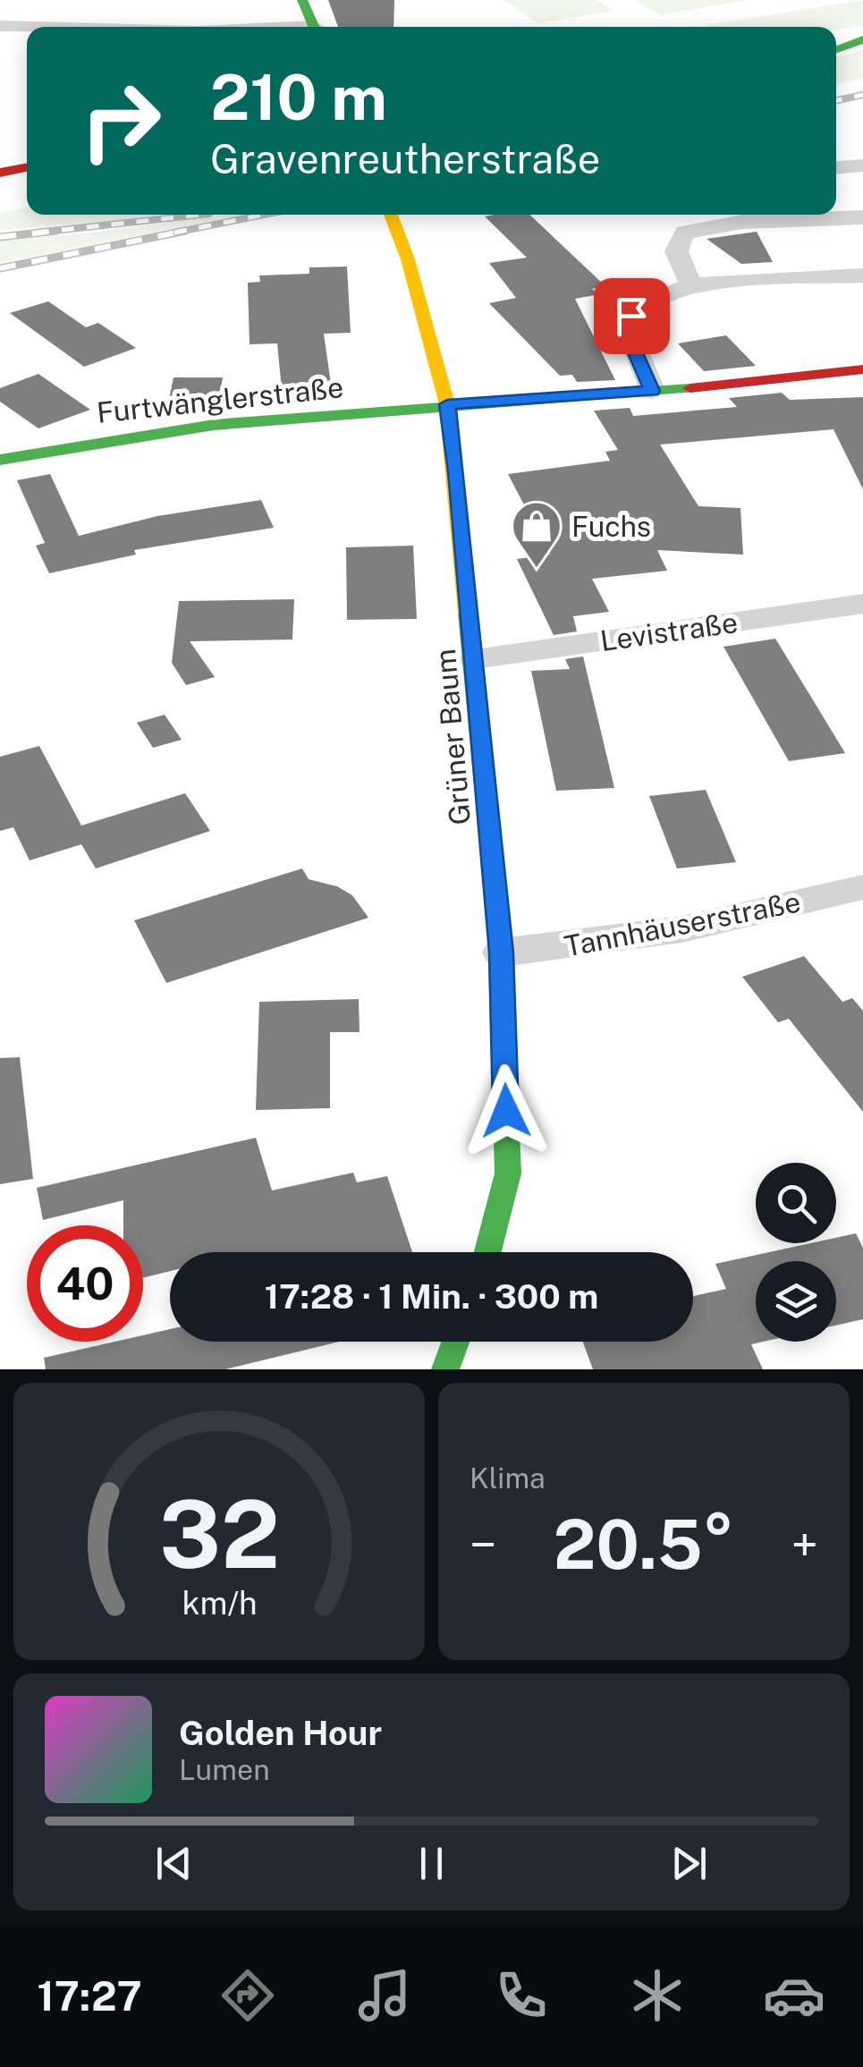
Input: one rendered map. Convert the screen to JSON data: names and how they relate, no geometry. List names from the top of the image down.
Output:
{
  "streets": {
    "street": [
      "Furtwänglerstraße",
      "Levistraße",
      "Grüner Baum",
      "Tannhäuserstraße"
    ]
  },
  "crossings": [
    ["Furtwänglerstraße", "Grüner Baum"],
    ["Levistraße", "Grüner Baum"],
    ["Grüner Baum", "Tannhäuserstraße"]
  ],
  "places": {
    "shop": ["Fuchs"]
  },
  "page": {
    "turn": ["210 m", "Gravenreutherstraße"],
    "limit": "40",
    "trip": "17:28 · 1 Min. · 300 m",
    "tile": "Klima",
    "heat": ["−", "20.5°", "+"],
    "song": ["Golden Hour", "Lumen"],
    "tabs": "17:27",
    "gauge": ["32", "km/h"]
  }
}
